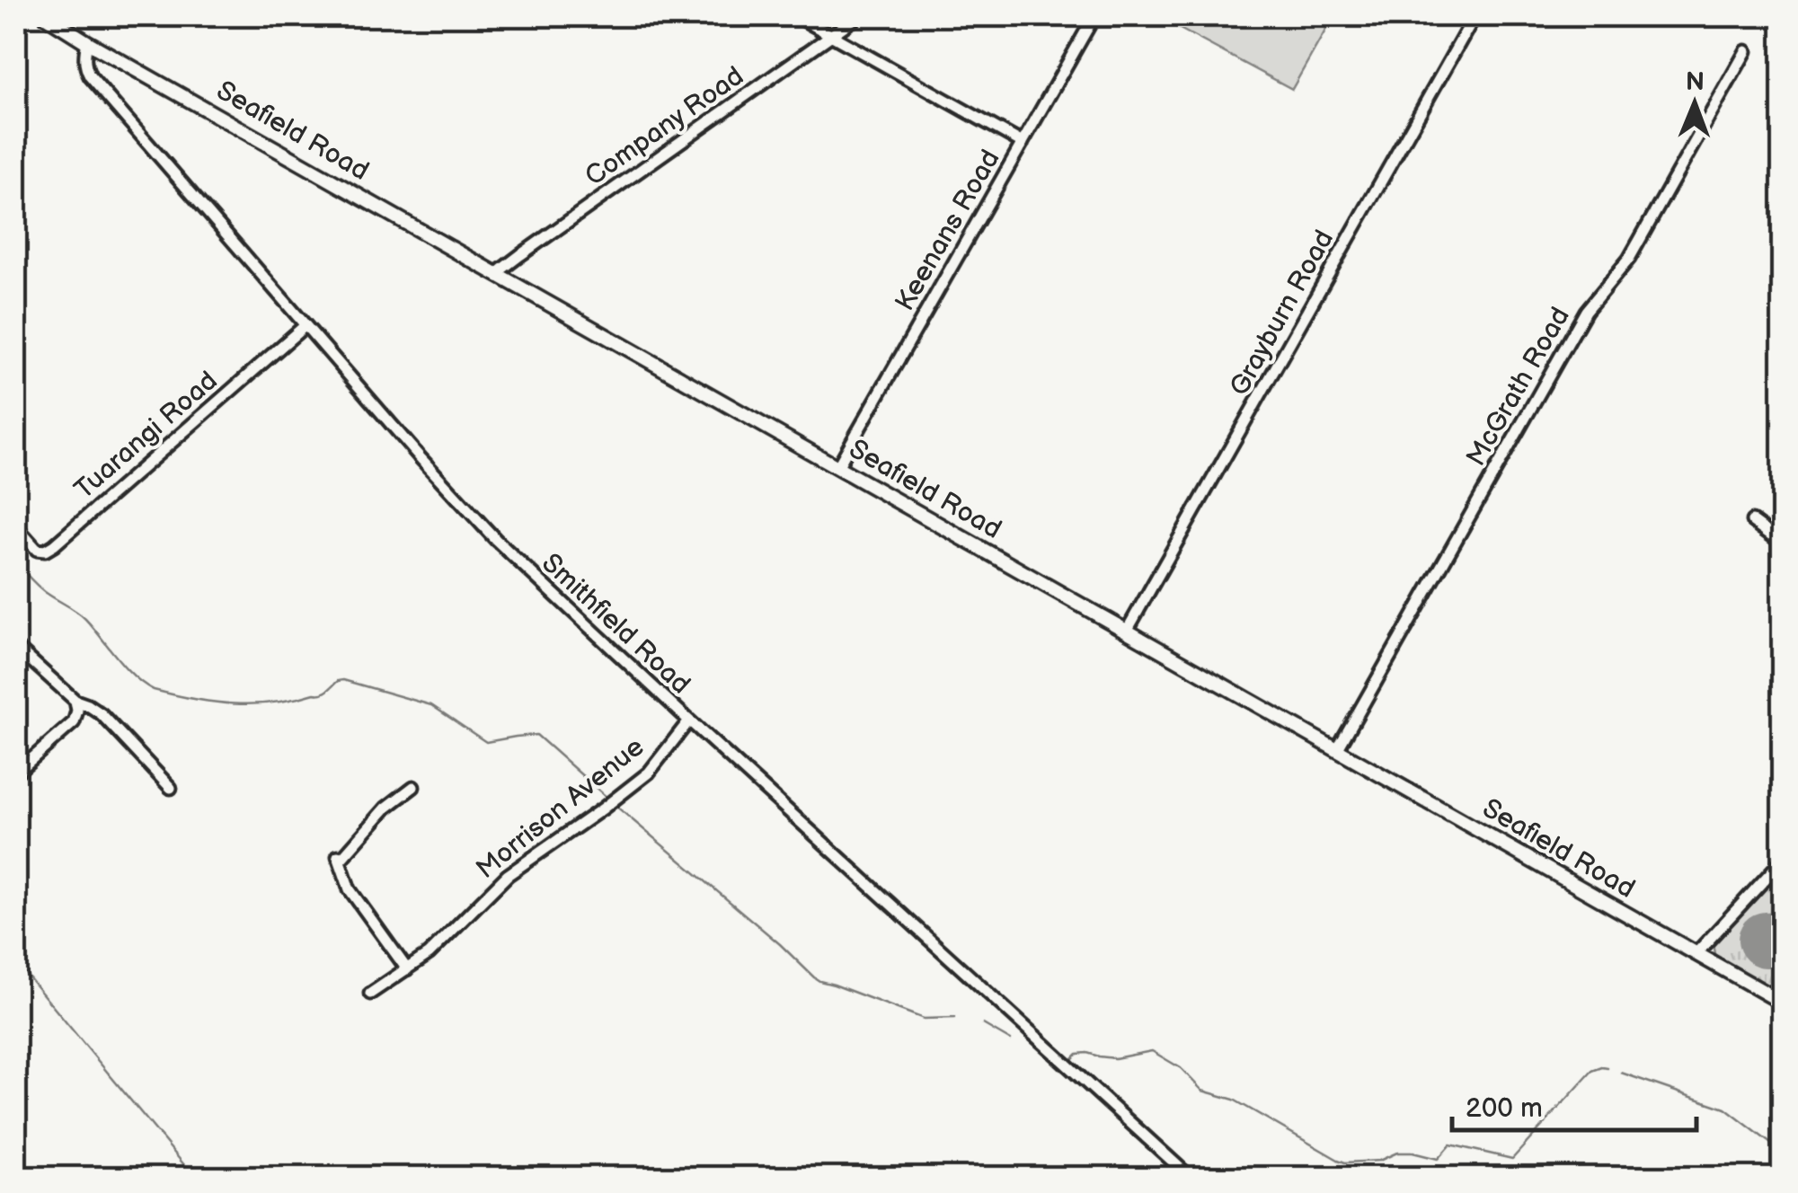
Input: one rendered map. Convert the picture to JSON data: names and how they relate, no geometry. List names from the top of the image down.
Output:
{
  "streets": {
    "street": [
      "Company Road",
      "Seafield Road",
      "Keenans Road",
      "Grayburn Road",
      "McGrath Road",
      "Tuarangi Road",
      "Smithfield Road",
      "Morrison Avenue"
    ]
  },
  "crossings": [
    ["Company Road", "Seafield Road"],
    ["Seafield Road", "Keenans Road"],
    ["Seafield Road", "Grayburn Road"],
    ["Seafield Road", "McGrath Road"],
    ["Seafield Road", "Smithfield Road"],
    ["Tuarangi Road", "Smithfield Road"],
    ["Smithfield Road", "Morrison Avenue"]
  ],
  "scale_bar": "200 m",
  "north": "top"
}
